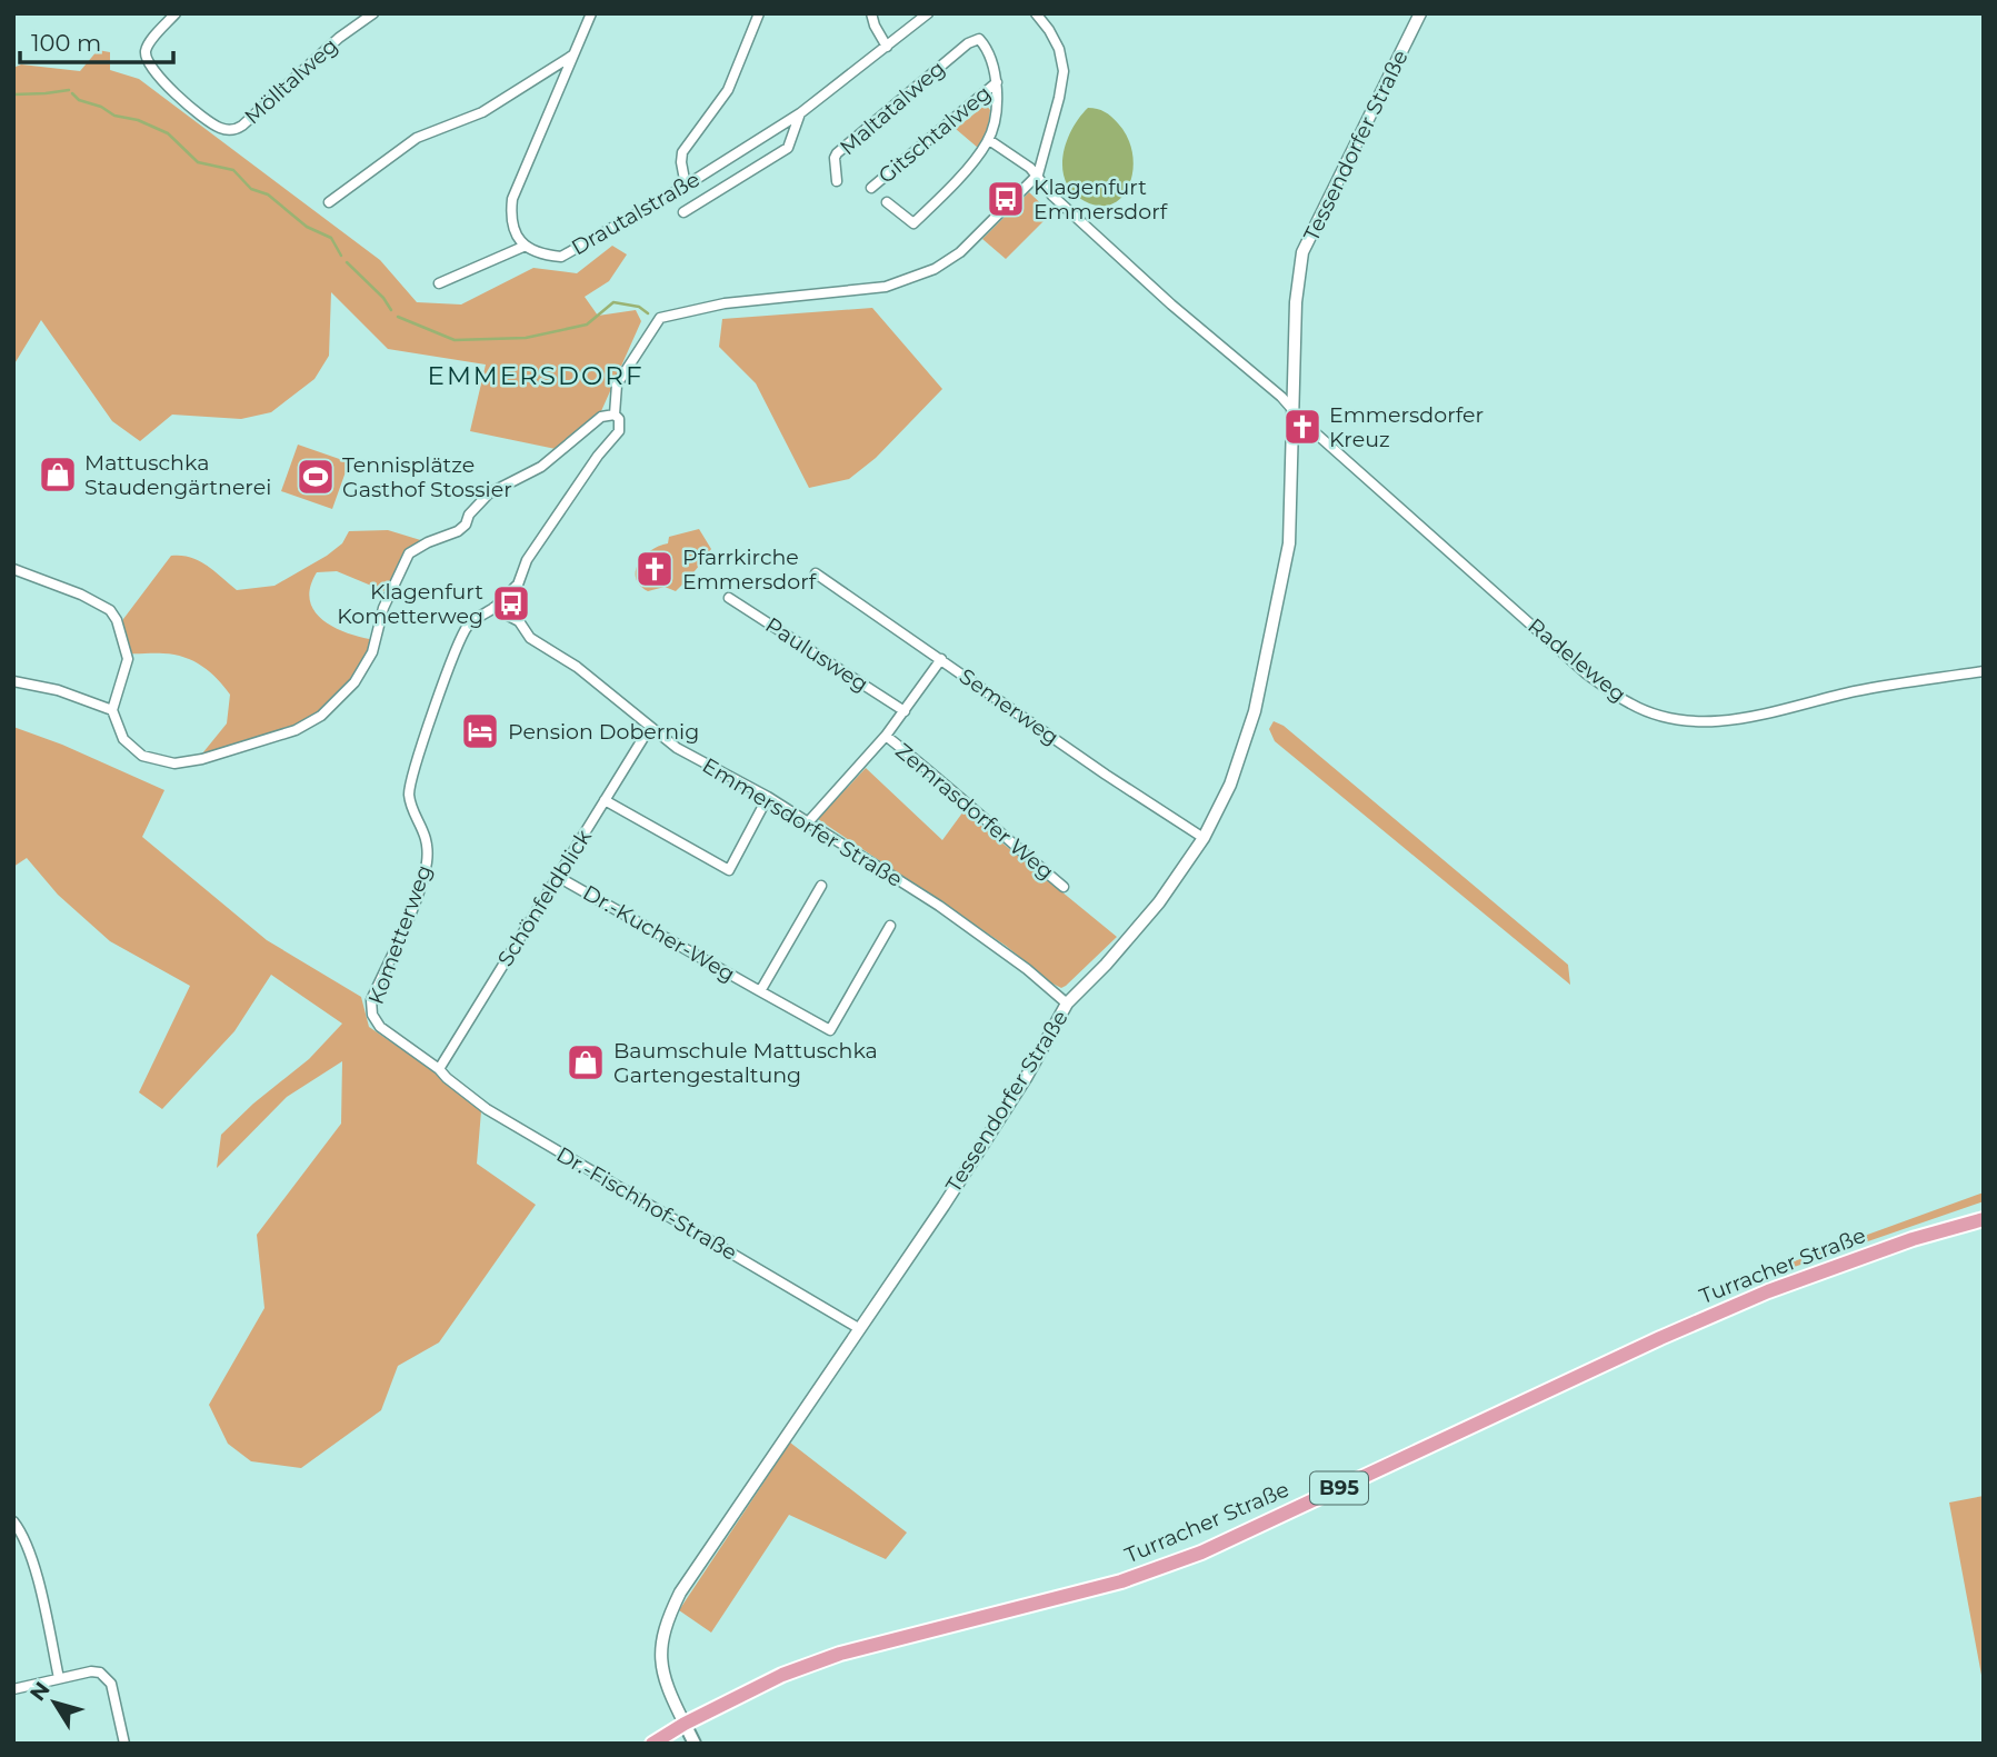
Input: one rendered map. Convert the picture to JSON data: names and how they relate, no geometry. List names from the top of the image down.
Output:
{
  "streets": {
    "main road": ["Turracher Straße", "B95"],
    "street": [
      "Mölltalweg",
      "Maltatalweg",
      "Gitschtalweg",
      "Tessendorfer Straße",
      "Drautalstraße",
      "Paulusweg",
      "Radeleweg",
      "Semerweg",
      "Zemrasdorfer Weg",
      "Emmersdorfer Straße",
      "Schönfeldblick",
      "Dr.-Kucher-Weg",
      "Kometterweg",
      "Dr.-Fischhof-Straße"
    ]
  },
  "crossings": [
    ["Maltatalweg", "Gitschtalweg"],
    ["Tessendorfer Straße", "Radeleweg"],
    ["Tessendorfer Straße", "Semerweg"],
    ["Tessendorfer Straße", "Emmersdorfer Straße"],
    ["Tessendorfer Straße", "Dr.-Fischhof-Straße"],
    ["Tessendorfer Straße", "Turracher Straße"],
    ["Emmersdorfer Straße", "Schönfeldblick"],
    ["Schönfeldblick", "Dr.-Kucher-Weg"],
    ["Schönfeldblick", "Kometterweg"],
    ["Schönfeldblick", "Dr.-Fischhof-Straße"],
    ["Kometterweg", "Dr.-Fischhof-Straße"]
  ],
  "districts": ["EMMERSDORF"],
  "places": {
    "bus stop": ["Klagenfurt Emmersdorf", "Klagenfurt Kometterweg"],
    "church": ["Emmersdorfer Kreuz", "Pfarrkirche Emmersdorf"],
    "shop": ["Mattuschka Staudengärtnerei", "Baumschule Mattuschka Gartengestaltung"],
    "sports": ["Tennisplätze Gasthof Stossier"],
    "hotel": ["Pension Dobernig"]
  },
  "scale_bar": "100 m",
  "north": "top left"
}
